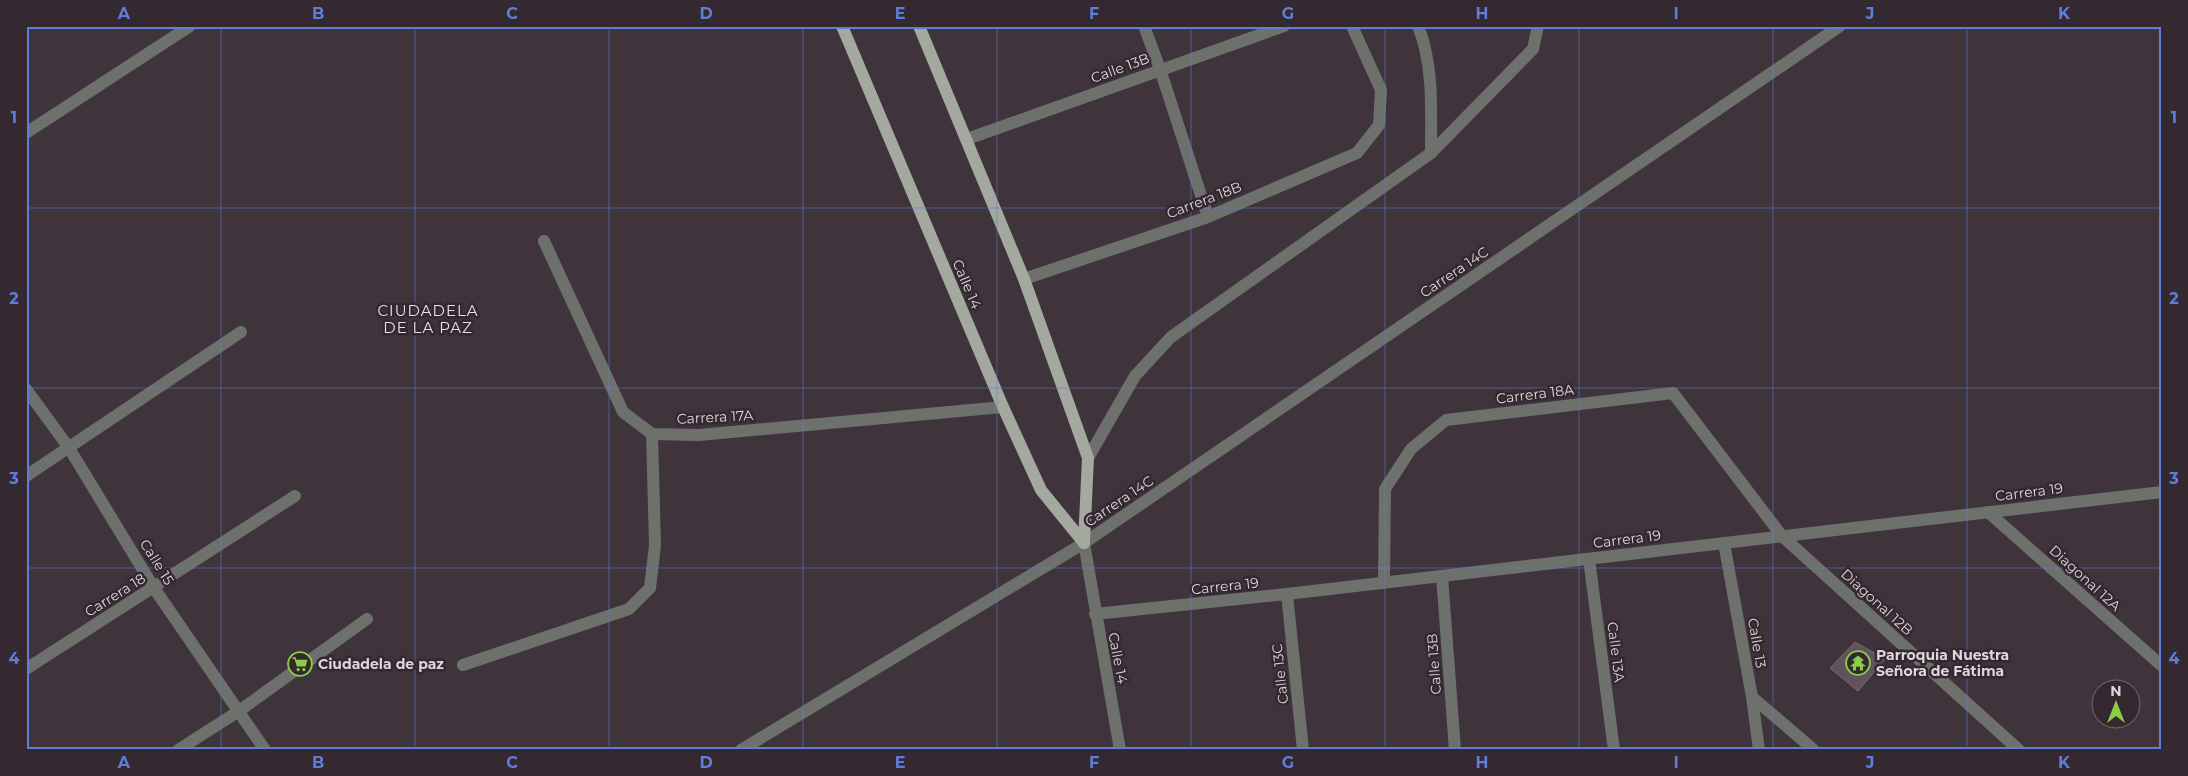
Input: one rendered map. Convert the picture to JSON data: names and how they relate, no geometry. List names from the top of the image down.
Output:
{
  "streets": {
    "main road": ["Calle 14"],
    "street": [
      "Calle 13B",
      "Carrera 18B",
      "Carrera 14C",
      "Carrera 18A",
      "Carrera 17A",
      "Carrera 19",
      "Calle 15",
      "Diagonal 12A",
      "Carrera 18",
      "Diagonal 12B",
      "Calle 13",
      "Calle 13A",
      "Calle 13C"
    ]
  },
  "crossings": [
    ["Calle 13B", "Calle 14"],
    ["Calle 13B", "Carrera 19"],
    ["Carrera 18B", "Calle 14"],
    ["Carrera 14C", "Calle 14"],
    ["Calle 14", "Carrera 17A"],
    ["Calle 14", "Carrera 19"],
    ["Carrera 18A", "Carrera 19"],
    ["Carrera 18A", "Diagonal 12B"],
    ["Carrera 19", "Diagonal 12A"],
    ["Carrera 19", "Diagonal 12B"],
    ["Carrera 19", "Calle 13"],
    ["Carrera 19", "Calle 13A"],
    ["Carrera 19", "Calle 13C"],
    ["Calle 15", "Carrera 18"]
  ],
  "districts": ["CIUDADELA DE LA PAZ"],
  "places": {
    "temple": ["Parroquia Nuestra Señora de Fátima"],
    "supermarket": ["Ciudadela de paz"]
  },
  "north": "top",
  "grid": {
    "columns": [
      "A",
      "B",
      "C",
      "D",
      "E",
      "F",
      "G",
      "H",
      "I",
      "J",
      "K"
    ],
    "rows": [
      "1",
      "2",
      "3",
      "4"
    ]
  }
}
